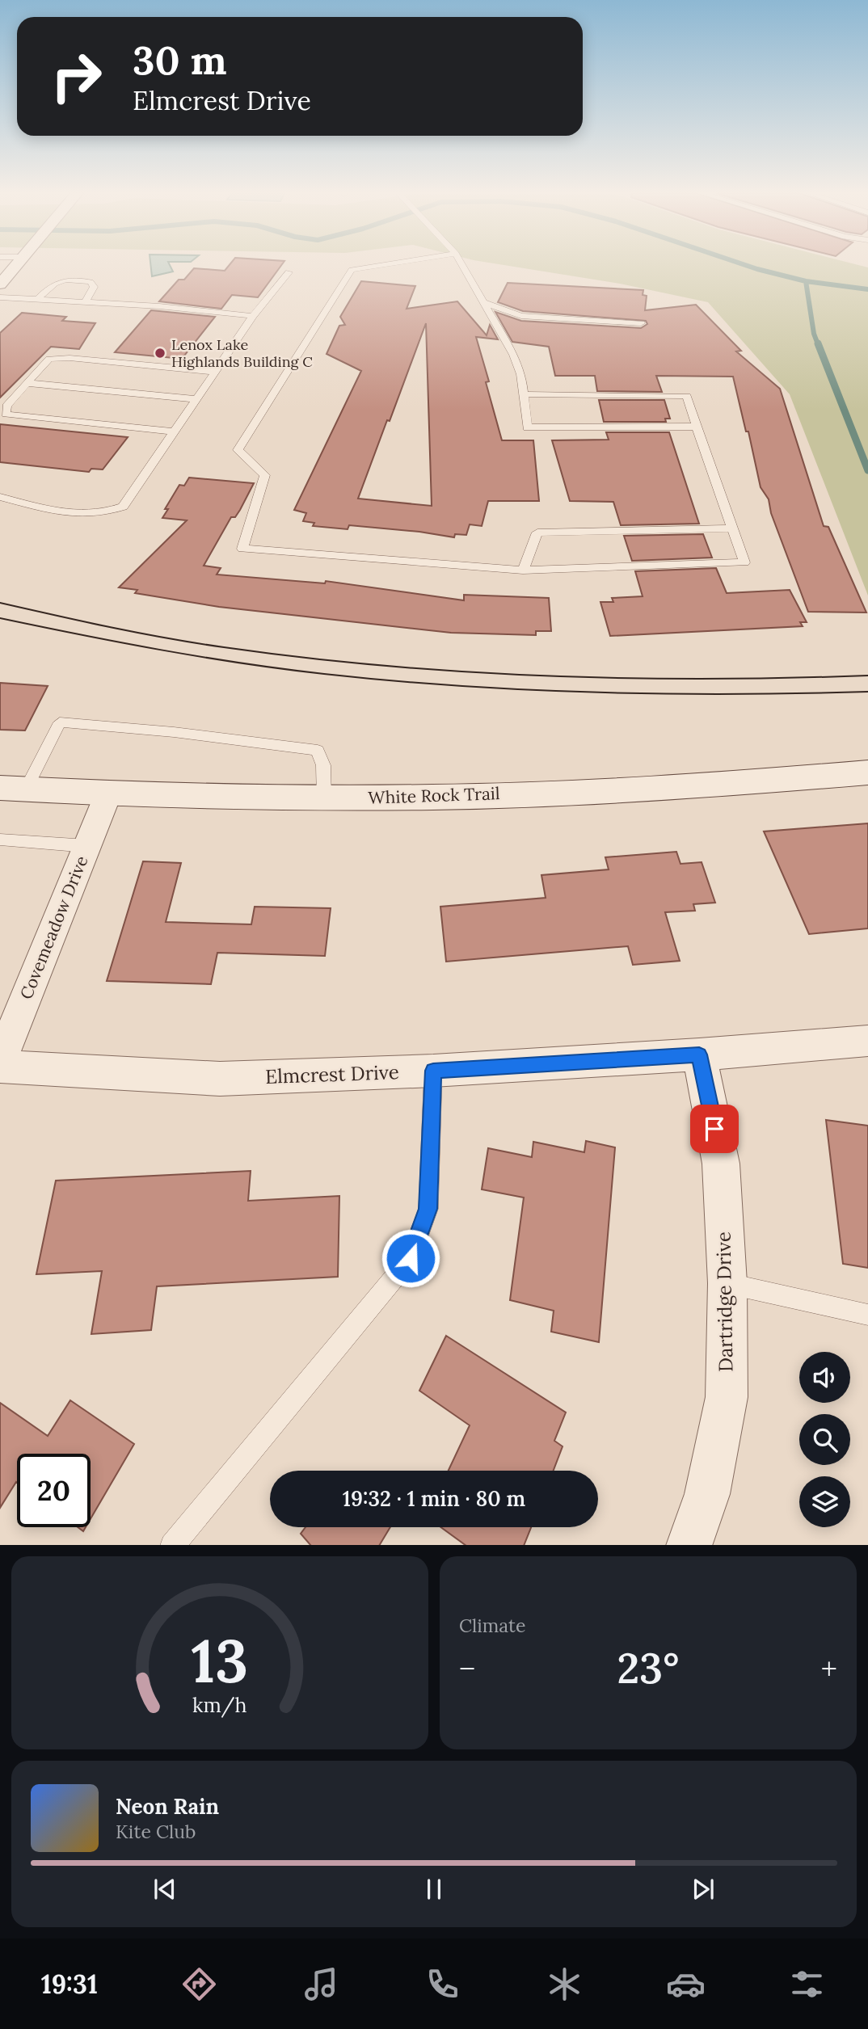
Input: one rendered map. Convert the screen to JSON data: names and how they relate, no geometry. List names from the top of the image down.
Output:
{
  "streets": {
    "street": [
      "White Rock Trail",
      "Covemeadow Drive",
      "Elmcrest Drive",
      "Dartridge Drive"
    ]
  },
  "crossings": [
    ["White Rock Trail", "Covemeadow Drive"],
    ["Covemeadow Drive", "Elmcrest Drive"],
    ["Elmcrest Drive", "Dartridge Drive"]
  ],
  "places": ["Lenox Lake Highlands Building C"],
  "page": {
    "turn": ["30 m", "Elmcrest Drive"],
    "limit": "20",
    "trip": "19:32 · 1 min · 80 m",
    "tile": "Climate",
    "heat": ["−", "23°", "+"],
    "song": ["Neon Rain", "Kite Club"],
    "tabs": "19:31",
    "gauge": ["13", "km/h"]
  }
}
